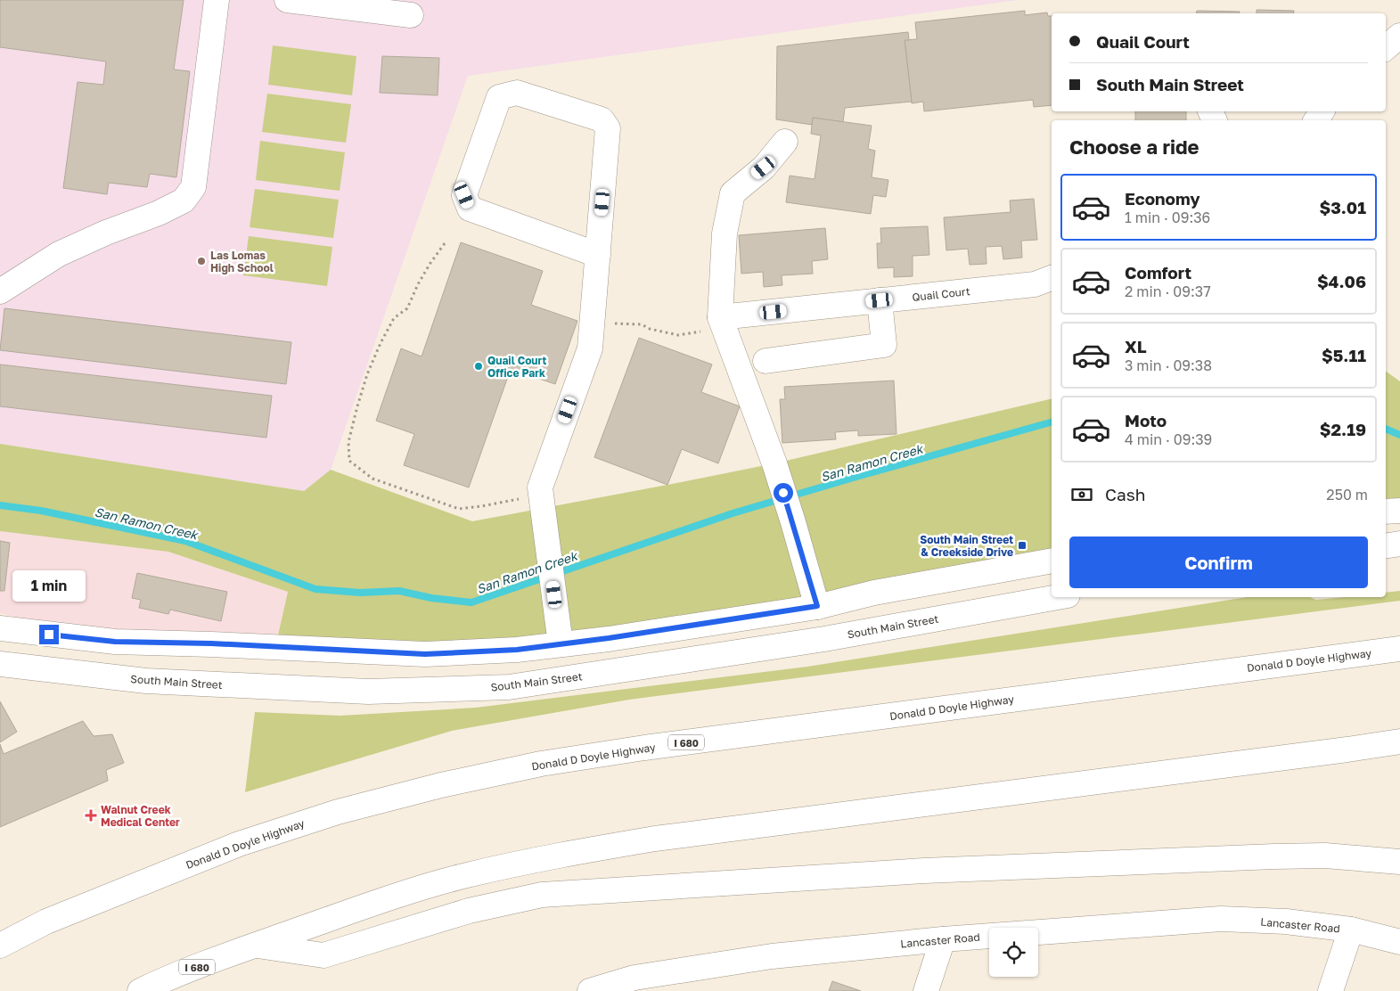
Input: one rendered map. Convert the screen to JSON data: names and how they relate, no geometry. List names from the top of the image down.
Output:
{
  "streets": {
    "main road": [
      "Quail Court",
      "South Main Street",
      "Donald D Doyle Highway",
      "I 680",
      "Lancaster Road"
    ]
  },
  "water": ["San Ramon Creek"],
  "places": {
    "other": ["Las Lomas High School", "Quail Court Office Park"],
    "transit": ["South Main Street & Creekside Drive"],
    "health": ["Walnut Creek Medical Center"]
  },
  "page": {
    "banner": ["Quail Court", "South Main Street"],
    "heading": "Choose a ride",
    "list": [
      {
        "name": "Economy",
        "note": "1 min · 09:36",
        "value": "$3.01"
      },
      {
        "name": "Comfort",
        "note": "2 min · 09:37",
        "value": "$4.06"
      },
      {
        "name": "XL",
        "note": "3 min · 09:38",
        "value": "$5.11"
      },
      {
        "name": "Moto",
        "note": "4 min · 09:39",
        "value": "$2.19"
      }
    ],
    "pay": ["Cash", "250 m"],
    "buttons": "Confirm",
    "bubble": "1 min"
  }
}
